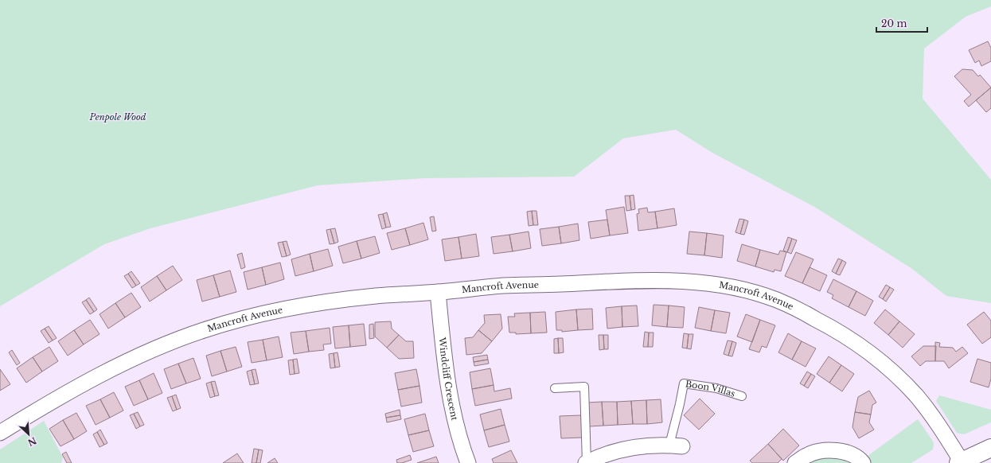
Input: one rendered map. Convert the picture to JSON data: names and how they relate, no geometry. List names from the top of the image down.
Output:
{
  "streets": {
    "street": ["Mancroft Avenue", "Windcliff Crescent", "Boon Villas"]
  },
  "crossings": [
    ["Mancroft Avenue", "Windcliff Crescent"]
  ],
  "parks": ["Penpole Wood"],
  "scale_bar": "20 m",
  "north": "bottom right"
}
